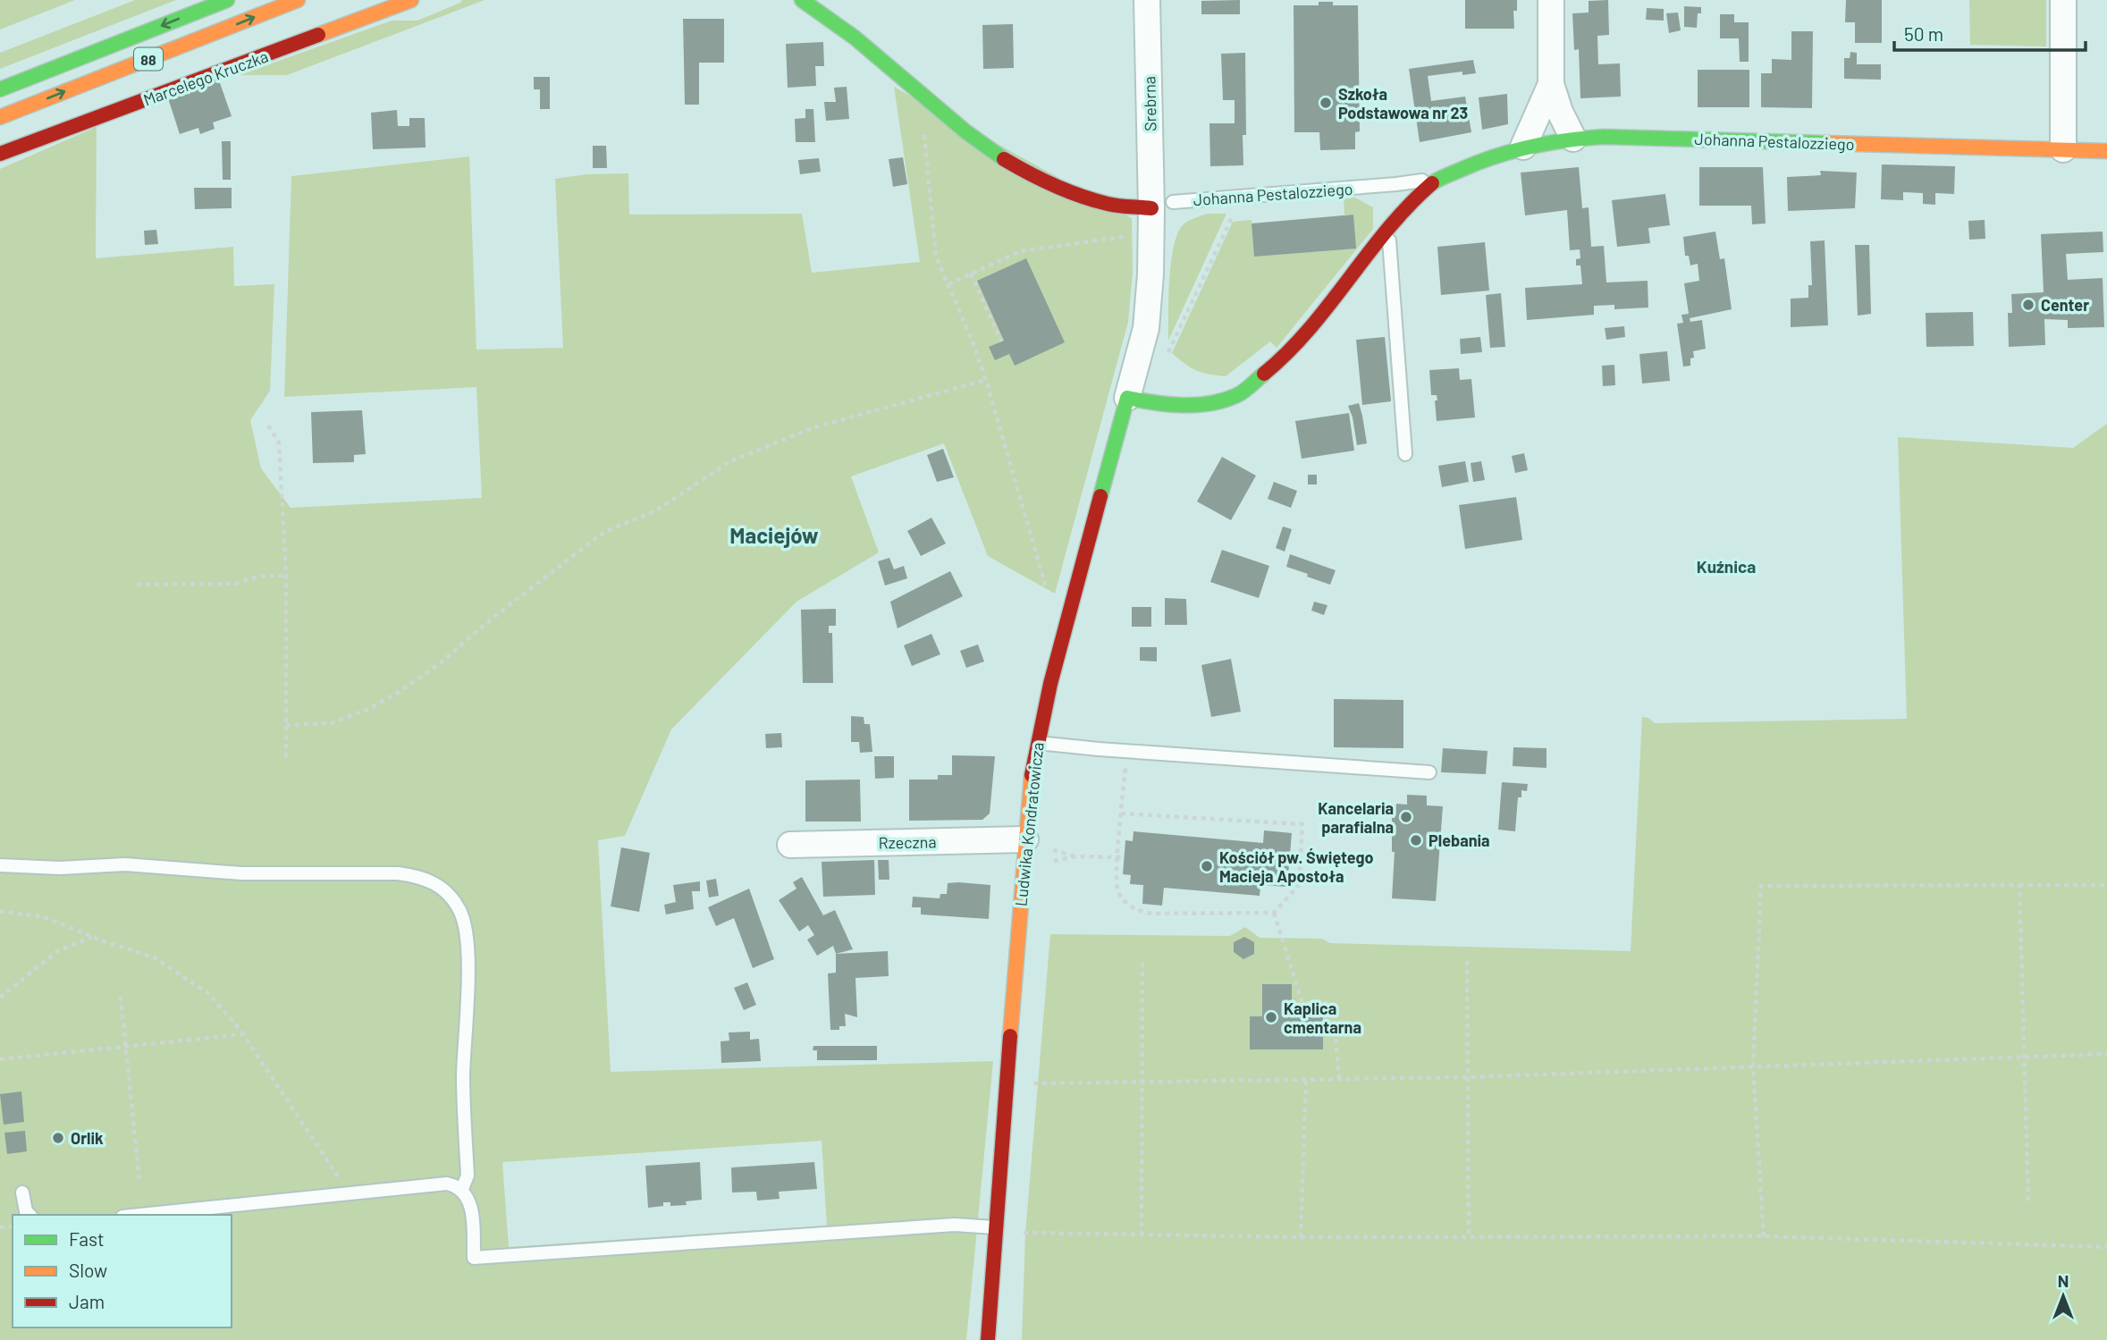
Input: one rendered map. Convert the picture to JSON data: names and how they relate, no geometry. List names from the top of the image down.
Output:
{
  "streets": {
    "street": [
      "88",
      "Marcelego Kruczka",
      "Srebrna",
      "Johanna Pestalozziego",
      "Ludwika Kondratowicza",
      "Rzeczna"
    ]
  },
  "crossings": [
    ["Srebrna", "Johanna Pestalozziego"],
    ["Srebrna", "Ludwika Kondratowicza"],
    ["Johanna Pestalozziego", "Ludwika Kondratowicza"],
    ["Ludwika Kondratowicza", "Rzeczna"]
  ],
  "districts": ["Maciejów", "Kuźnica"],
  "places": [
    "Szkoła Podstawowa nr 23",
    "Center",
    "Kancelaria parafialna",
    "Plebania",
    "Kościół pw. Świętego Macieja Apostoła",
    "Kaplica cmentarna",
    "Orlik"
  ],
  "legend": ["Fast", "Slow", "Jam"],
  "scale_bar": "50 m",
  "north": "top"
}
